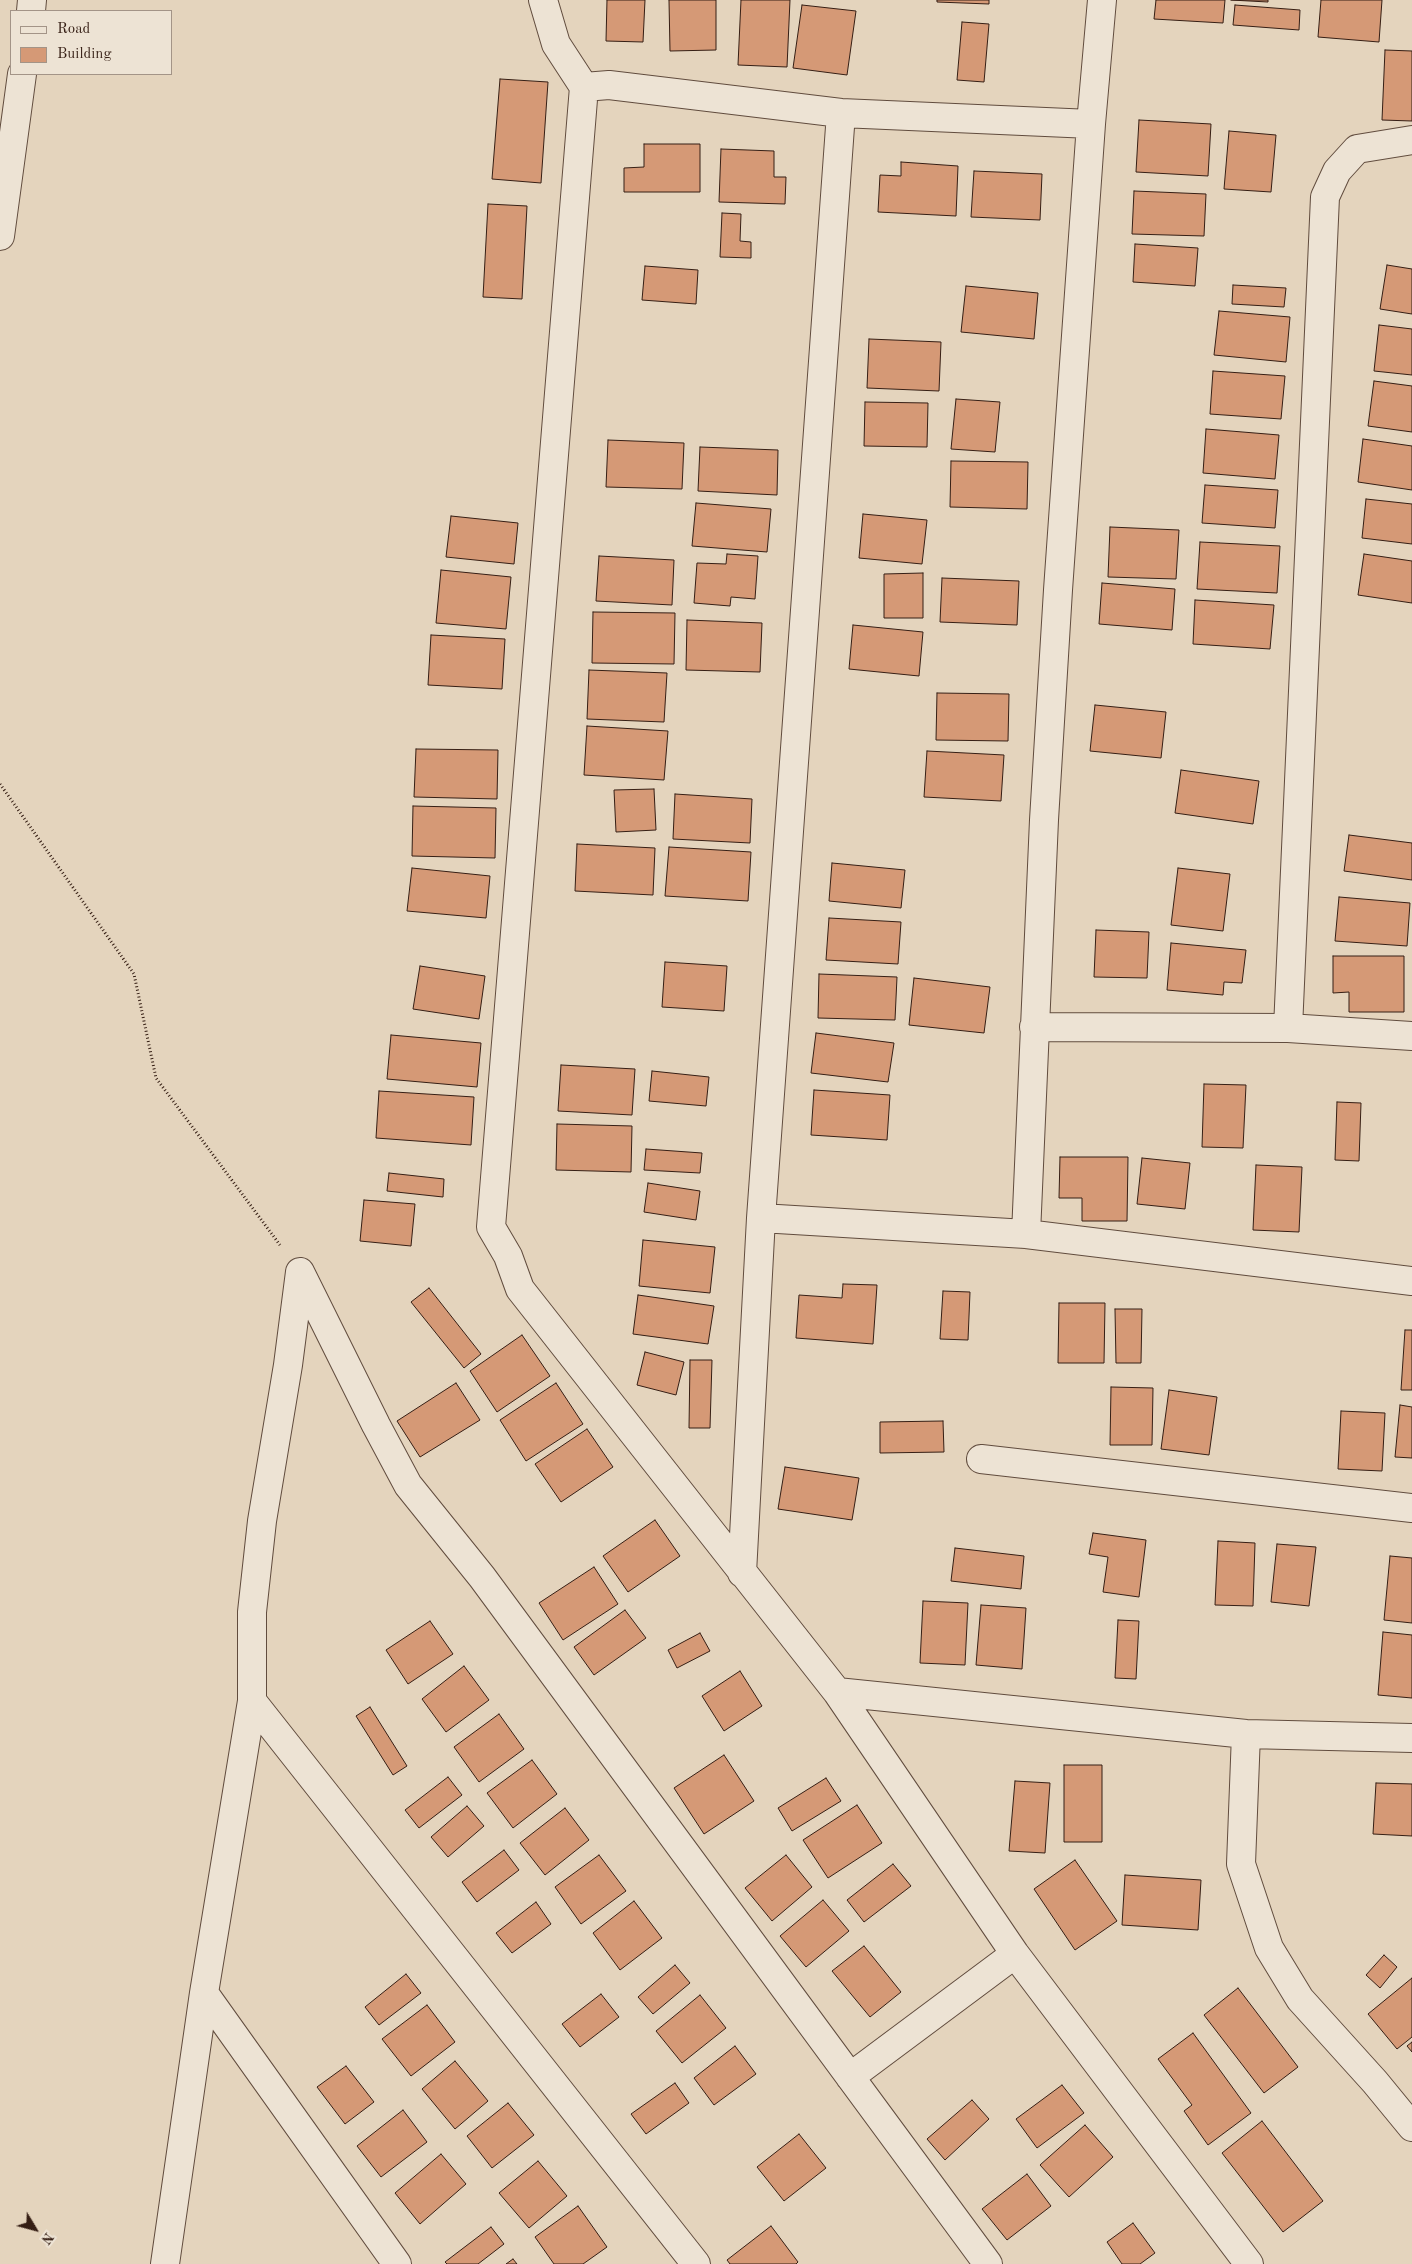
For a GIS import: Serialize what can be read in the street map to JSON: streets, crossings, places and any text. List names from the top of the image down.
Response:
{
  "legend": ["Road", "Building"],
  "north": "bottom right"
}
